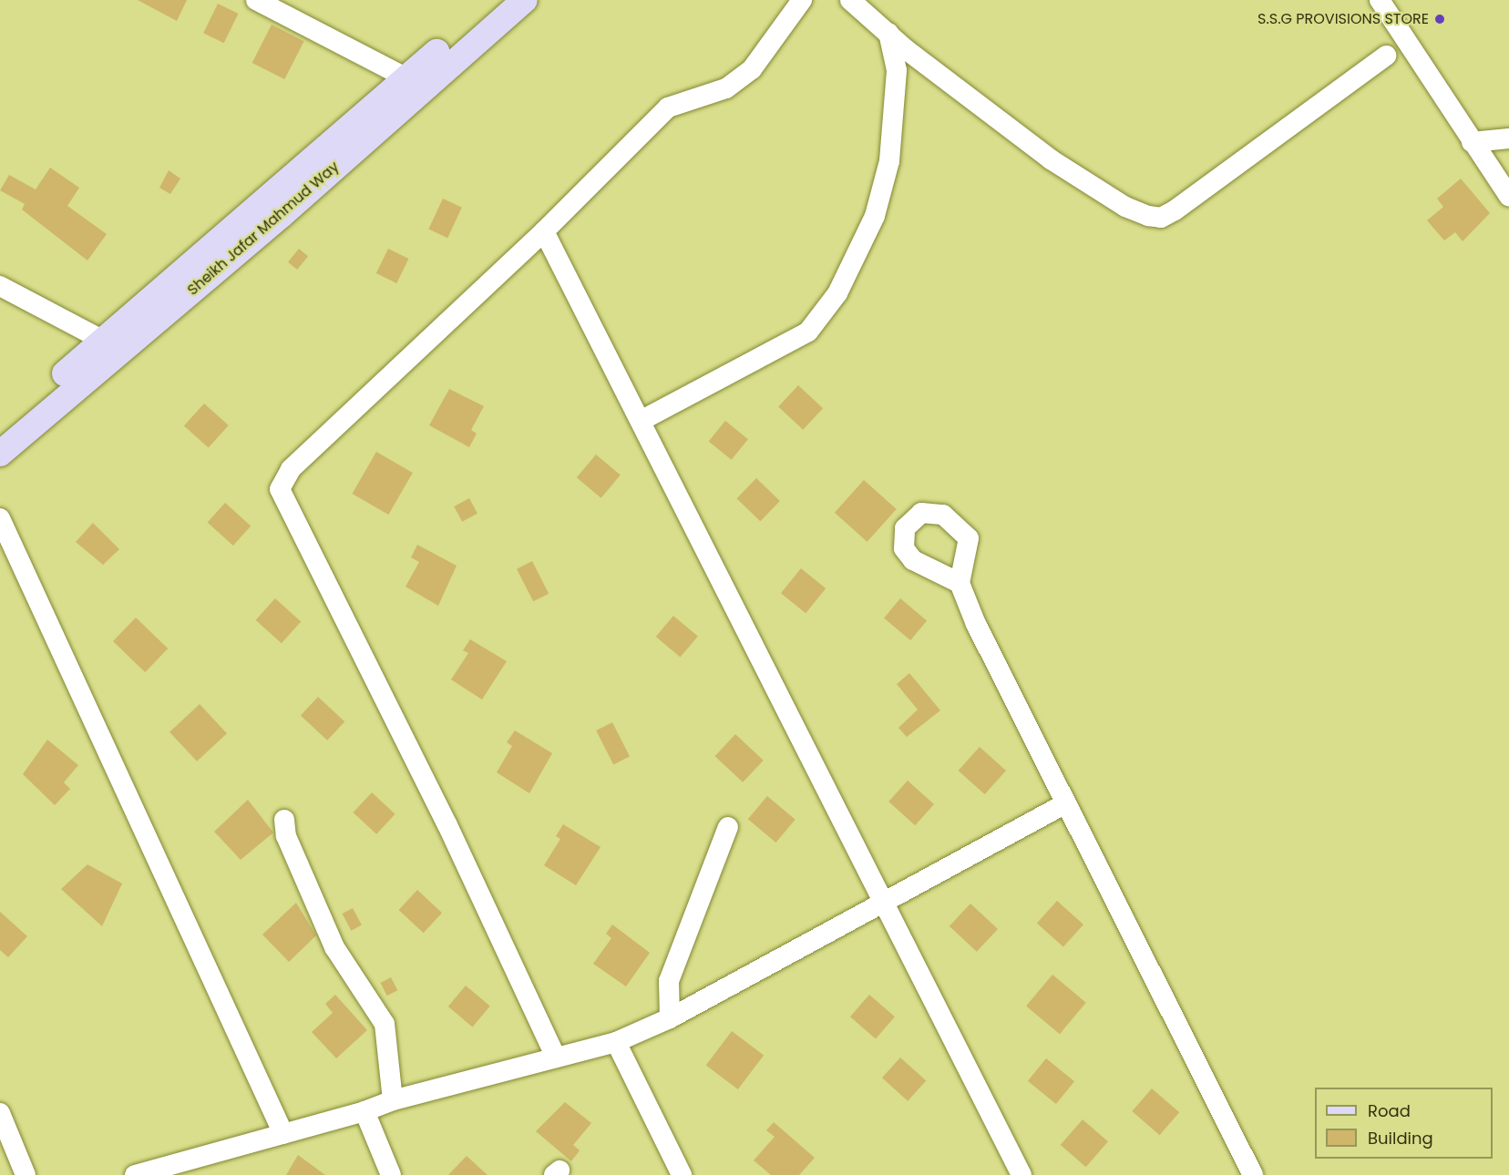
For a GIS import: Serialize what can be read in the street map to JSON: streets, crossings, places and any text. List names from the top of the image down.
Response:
{
  "streets": {
    "main road": ["Sheikh Jafar Mahmud Way"]
  },
  "places": ["S.S.G PROVISIONS STORE"],
  "legend": ["Road", "Building"]
}
